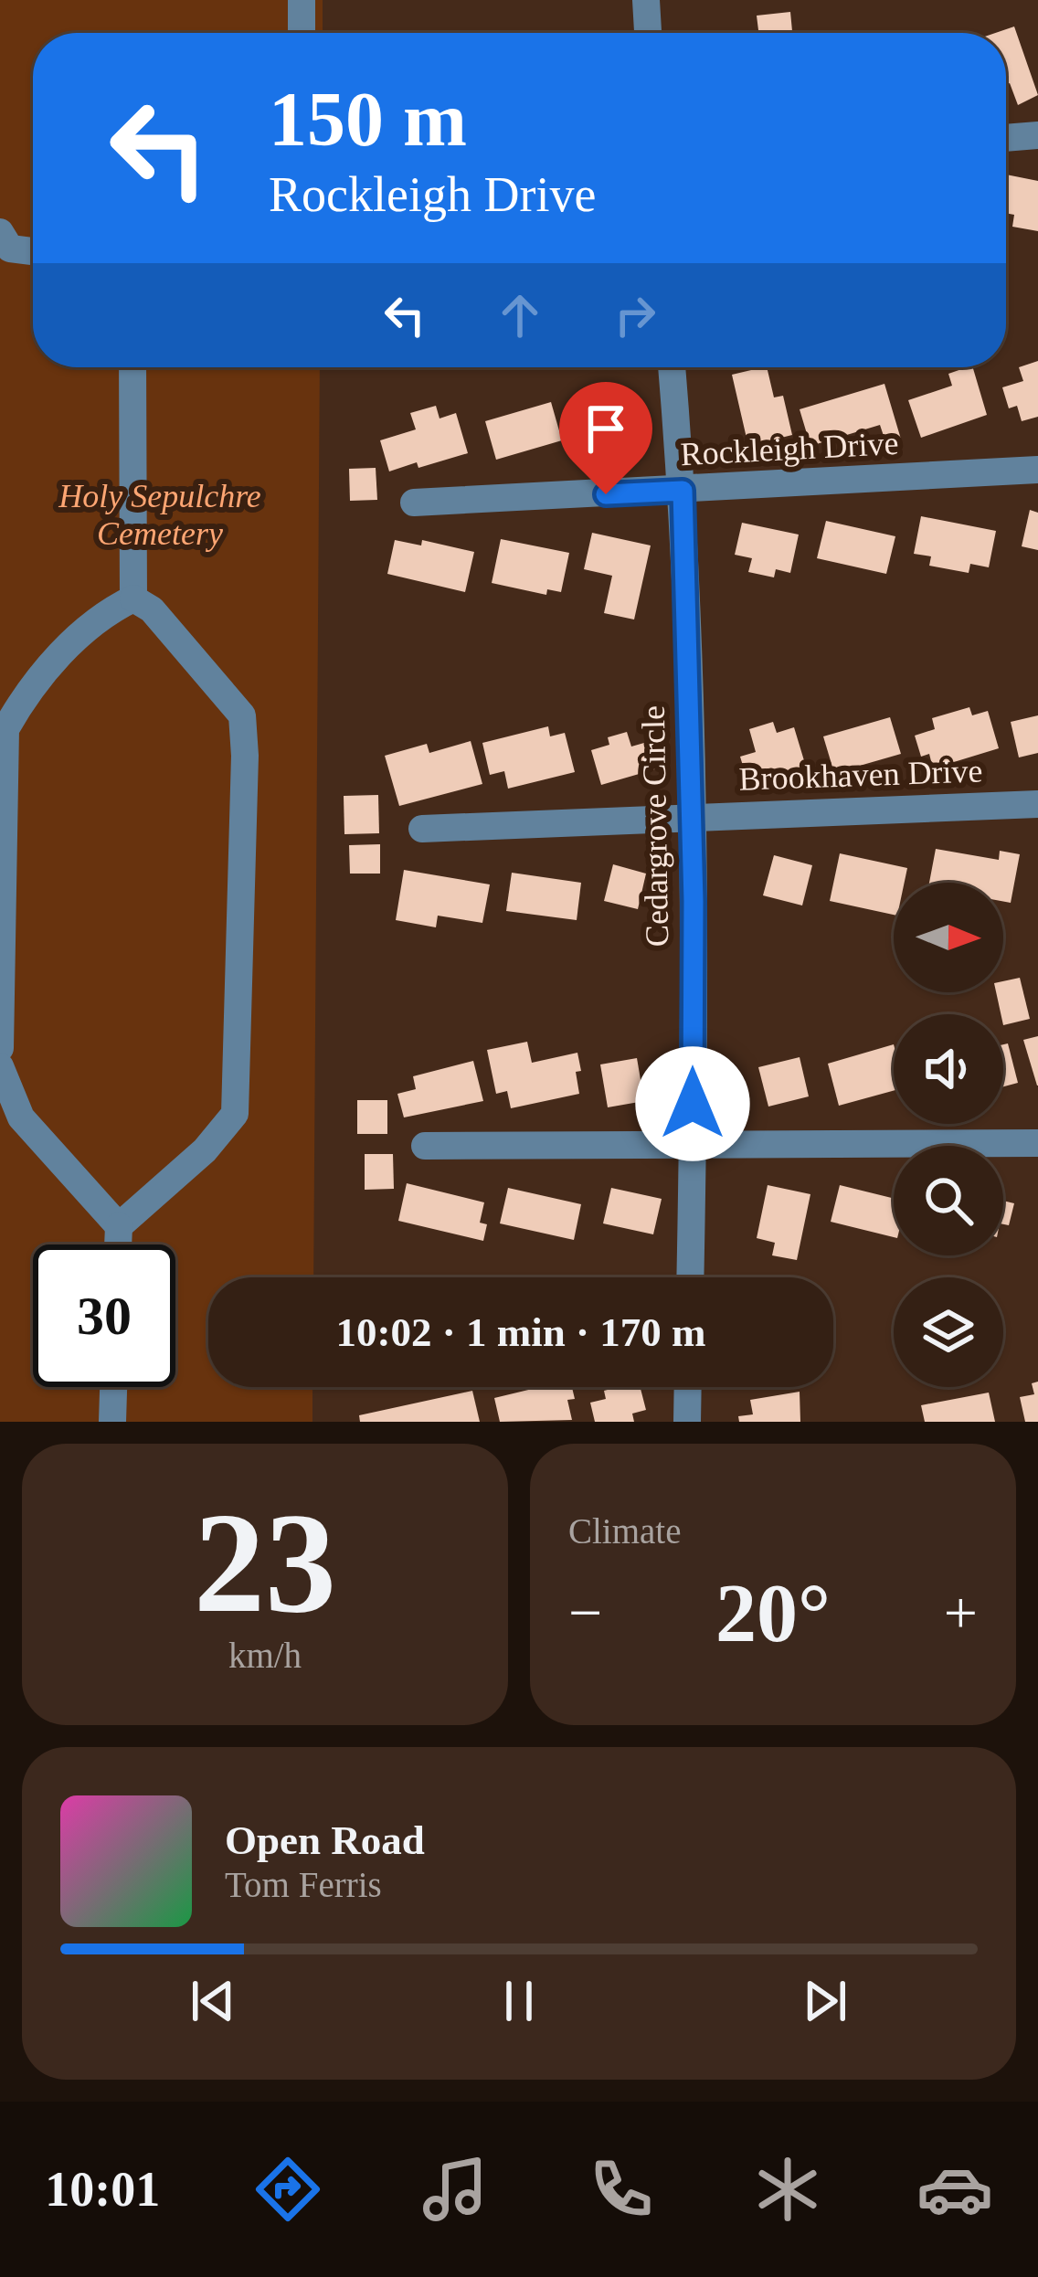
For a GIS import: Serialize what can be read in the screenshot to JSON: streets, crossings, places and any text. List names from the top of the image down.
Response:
{
  "streets": {
    "street": ["Rockleigh Drive", "Brookhaven Drive", "Cedargrove Circle"]
  },
  "crossings": [
    ["Rockleigh Drive", "Cedargrove Circle"],
    ["Brookhaven Drive", "Cedargrove Circle"]
  ],
  "parks": ["Holy Sepulchre Cemetery"],
  "north": "right",
  "page": {
    "turn": ["150 m", "Rockleigh Drive"],
    "limit": "30",
    "trip": "10:02 · 1 min · 170 m",
    "tile": [
      ["23", "km/h"],
      "Climate"
    ],
    "heat": ["−", "20°", "+"],
    "song": ["Open Road", "Tom Ferris"],
    "tabs": "10:01"
  }
}
